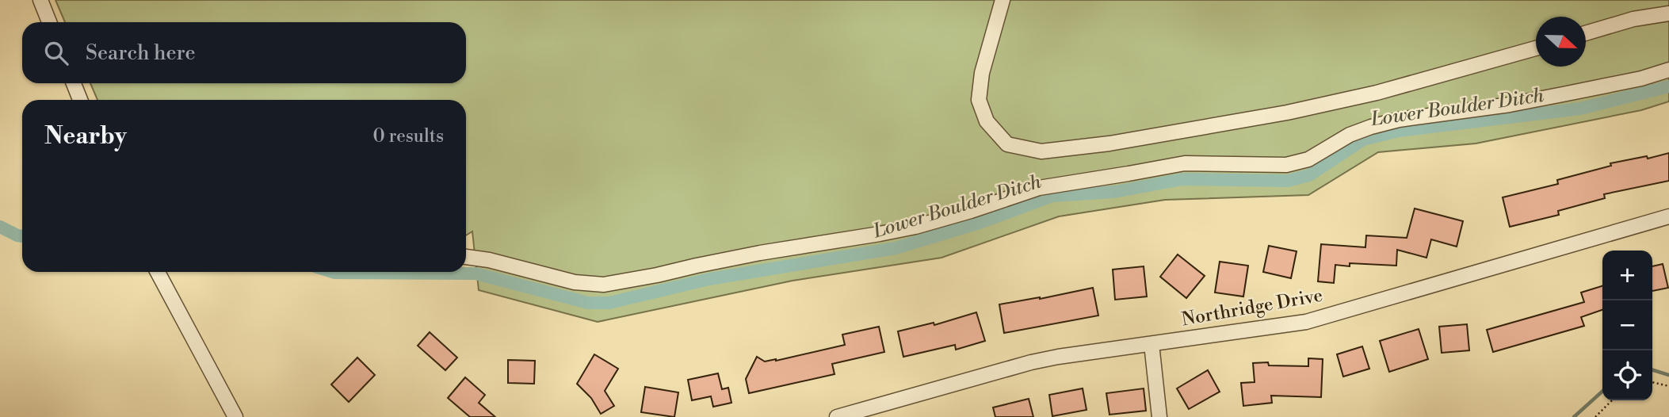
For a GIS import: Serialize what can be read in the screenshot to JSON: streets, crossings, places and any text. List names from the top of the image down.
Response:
{
  "streets": {
    "street": ["Northridge Drive"]
  },
  "water": ["Lower Boulder Ditch"],
  "north": "right",
  "page": {
    "search": "Search here",
    "heading": ["Nearby", "0 results"],
    "map_buttons": ["+", "−"]
  }
}
